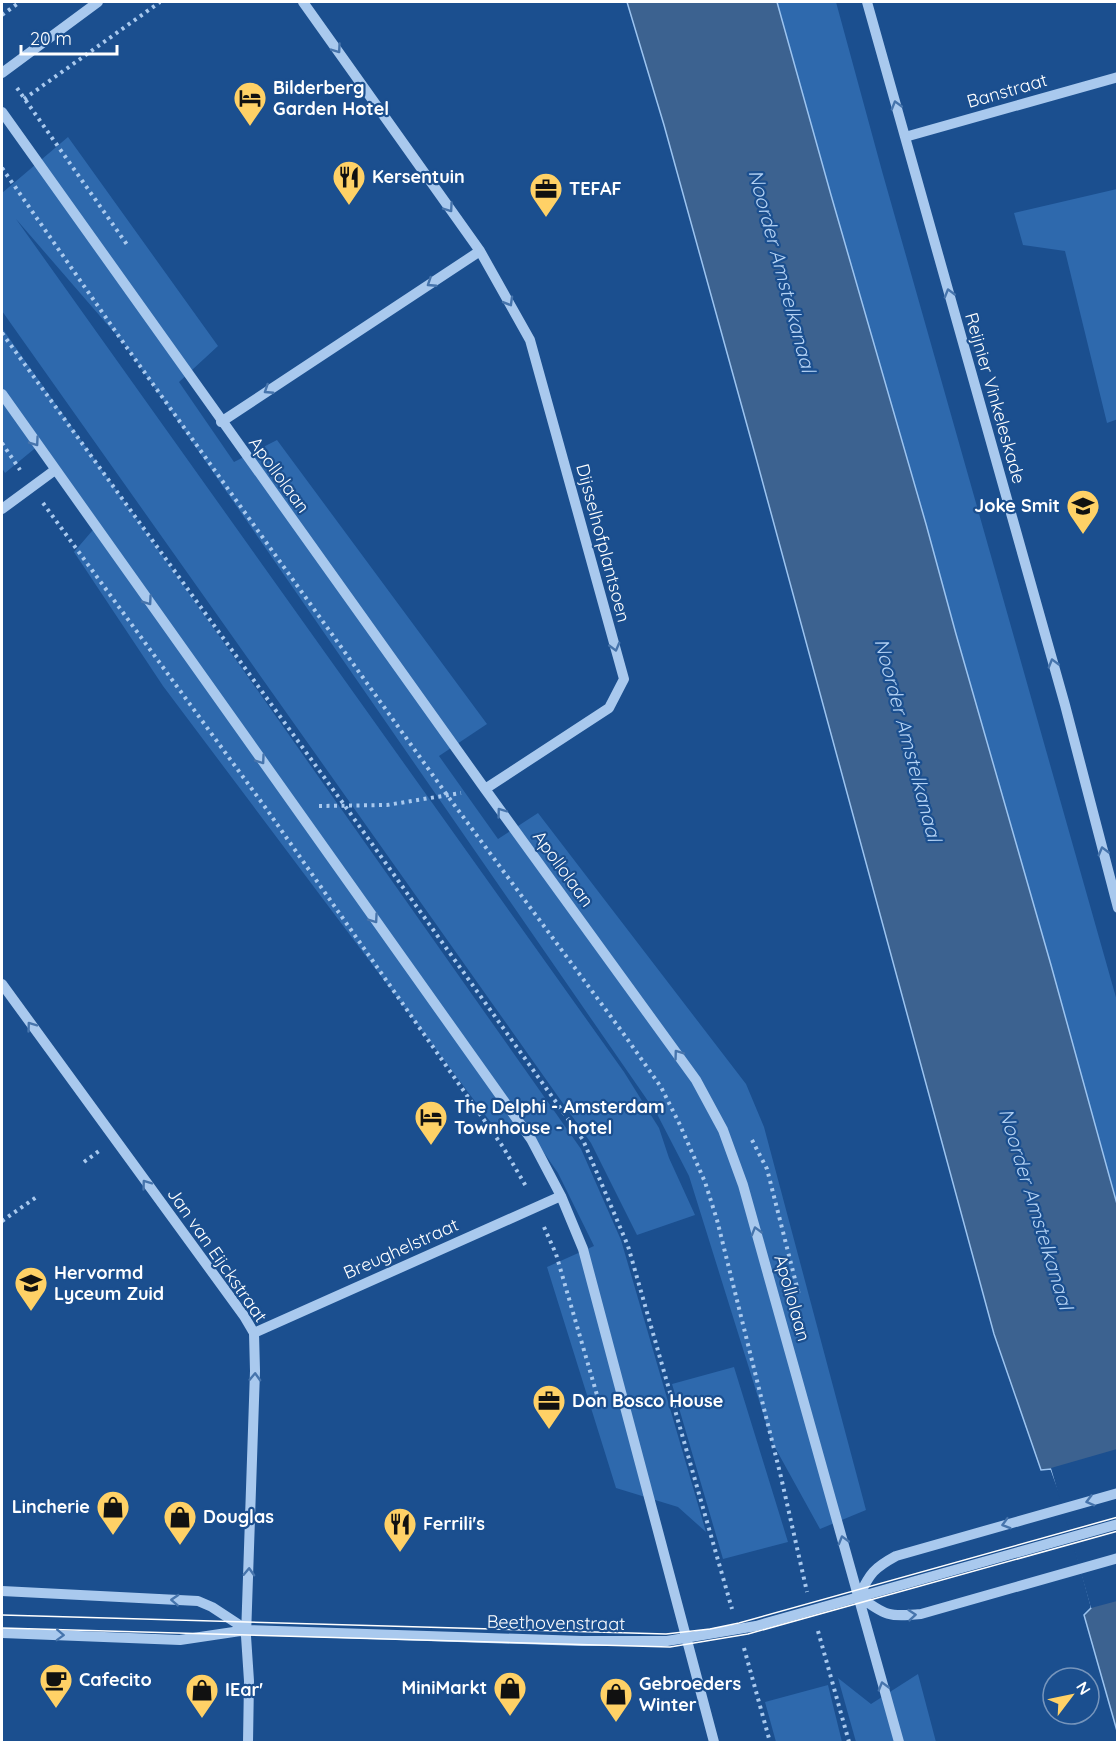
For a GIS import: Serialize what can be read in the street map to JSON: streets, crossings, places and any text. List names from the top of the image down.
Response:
{
  "streets": {
    "street": [
      "Banstraat",
      "Reijnier Vinkeleskade",
      "Apollolaan",
      "Dijsselhofplantsoen",
      "Breughelstraat",
      "Jan van Eijckstraat",
      "Beethovenstraat"
    ]
  },
  "crossings": [
    ["Banstraat", "Reijnier Vinkeleskade"],
    ["Apollolaan", "Dijsselhofplantsoen"],
    ["Apollolaan", "Beethovenstraat"],
    ["Breughelstraat", "Jan van Eijckstraat"],
    ["Jan van Eijckstraat", "Beethovenstraat"]
  ],
  "one_way": [
    "Reijnier Vinkeleskade",
    "Apollolaan",
    "Dijsselhofplantsoen",
    "Jan van Eijckstraat"
  ],
  "water": ["Noorder Amstelkanaal"],
  "places": {
    "hotel": ["Bilderberg Garden Hotel", "The Delphi - Amsterdam Townhouse - hotel"],
    "restaurant": ["Kersentuin", "Ferrili's"],
    "office": ["TEFAF", "Don Bosco House"],
    "school or university": ["Joke Smit", "Hervormd Lyceum Zuid"],
    "shop": [
      "Lincherie",
      "Douglas",
      "MiniMarkt",
      "IEar'",
      "Gebroeders Winter"
    ],
    "cafe": ["Cafecito"]
  },
  "scale_bar": "20 m",
  "north": "top right"
}
